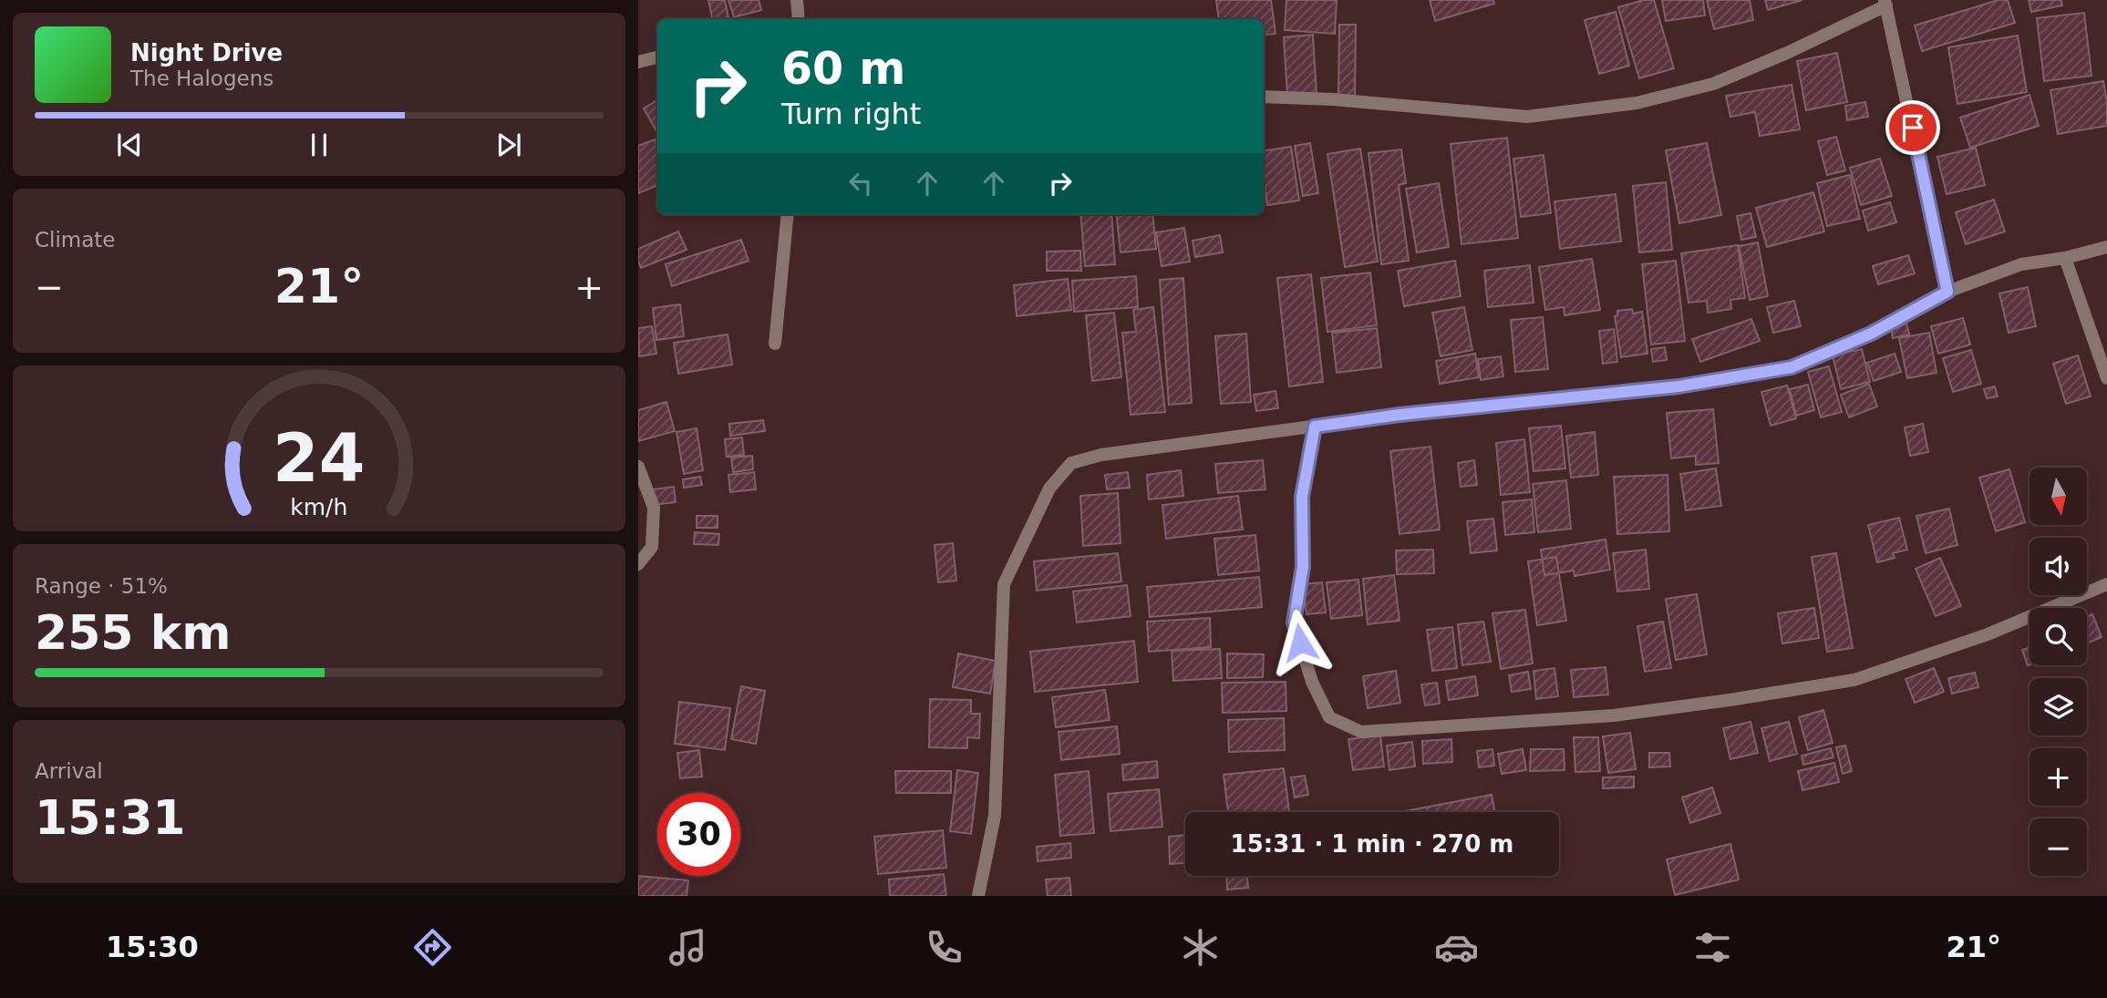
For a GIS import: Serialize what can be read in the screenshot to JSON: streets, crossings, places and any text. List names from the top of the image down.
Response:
{
  "north": "bottom",
  "page": {
    "turn": ["60 m", "Turn right"],
    "song": ["Night Drive", "The Halogens"],
    "tile": [
      "Climate",
      ["Range · 51%", "255 km"],
      ["Arrival", "15:31"]
    ],
    "heat": ["−", "21°", "+"],
    "map_buttons": ["+", "−"],
    "limit": "30",
    "trip": "15:31 · 1 min · 270 m",
    "tabs": ["15:30", "21°"],
    "gauge": ["24", "km/h"]
  }
}
